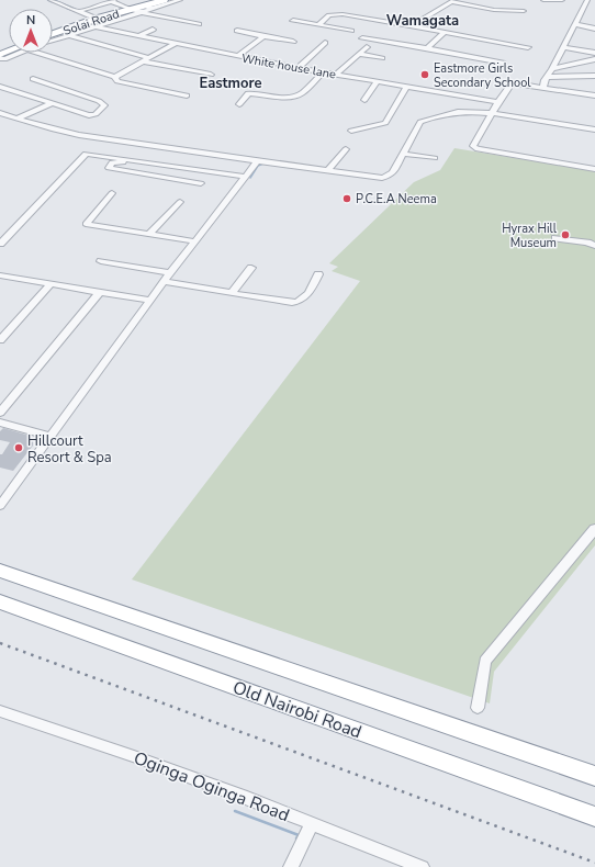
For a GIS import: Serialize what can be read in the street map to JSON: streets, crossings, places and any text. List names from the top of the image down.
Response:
{
  "streets": {
    "highway": ["Solai Road", "Old Nairobi Road"],
    "street": ["White house lane", "Oginga Oginga Road"]
  },
  "crossings": [
    ["Solai Road", "White house lane"]
  ],
  "districts": ["Wamagata", "Eastmore"],
  "places": [
    "Eastmore Girls Secondary School",
    "P.C.E.A Neema",
    "Hyrax Hill Museum",
    "Hillcourt Resort & Spa"
  ],
  "north": "top"
}
